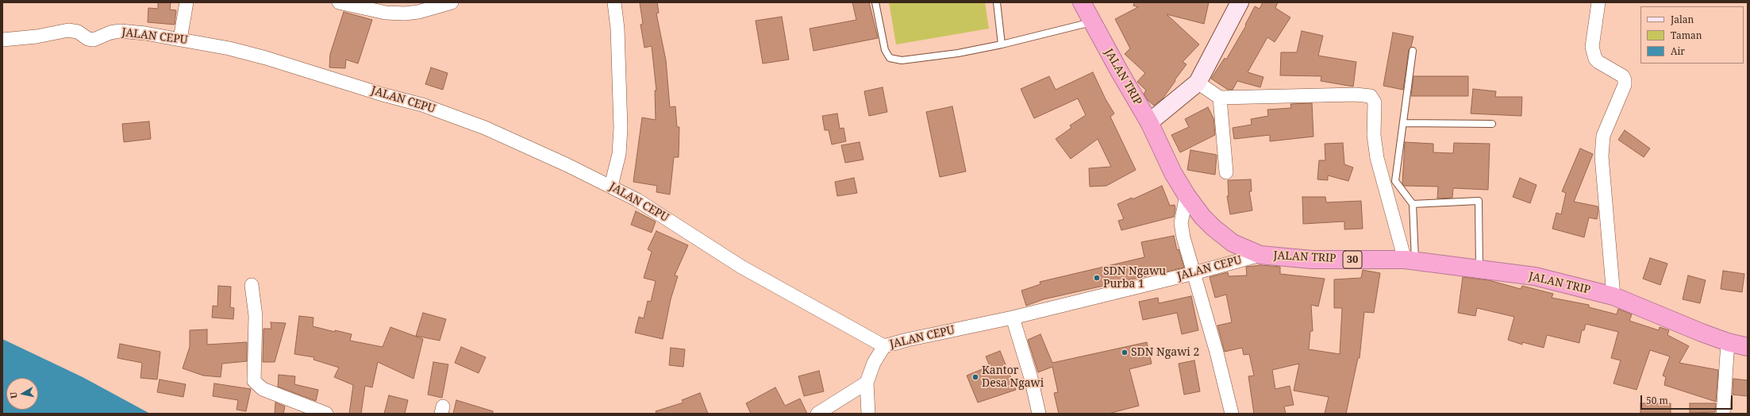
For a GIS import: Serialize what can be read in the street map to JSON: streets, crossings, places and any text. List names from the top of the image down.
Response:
{
  "streets": {
    "highway": ["JALAN TRIP", "30"],
    "street": ["JALAN CEPU"]
  },
  "crossings": [
    ["JALAN CEPU", "JALAN TRIP"]
  ],
  "places": ["SDN Ngawu Purba 1", "SDN Ngawi 2", "Kantor Desa Ngawi"],
  "legend": ["Jalan", "Taman", "Air"],
  "scale_bar": "50 m",
  "north": "left"
}
